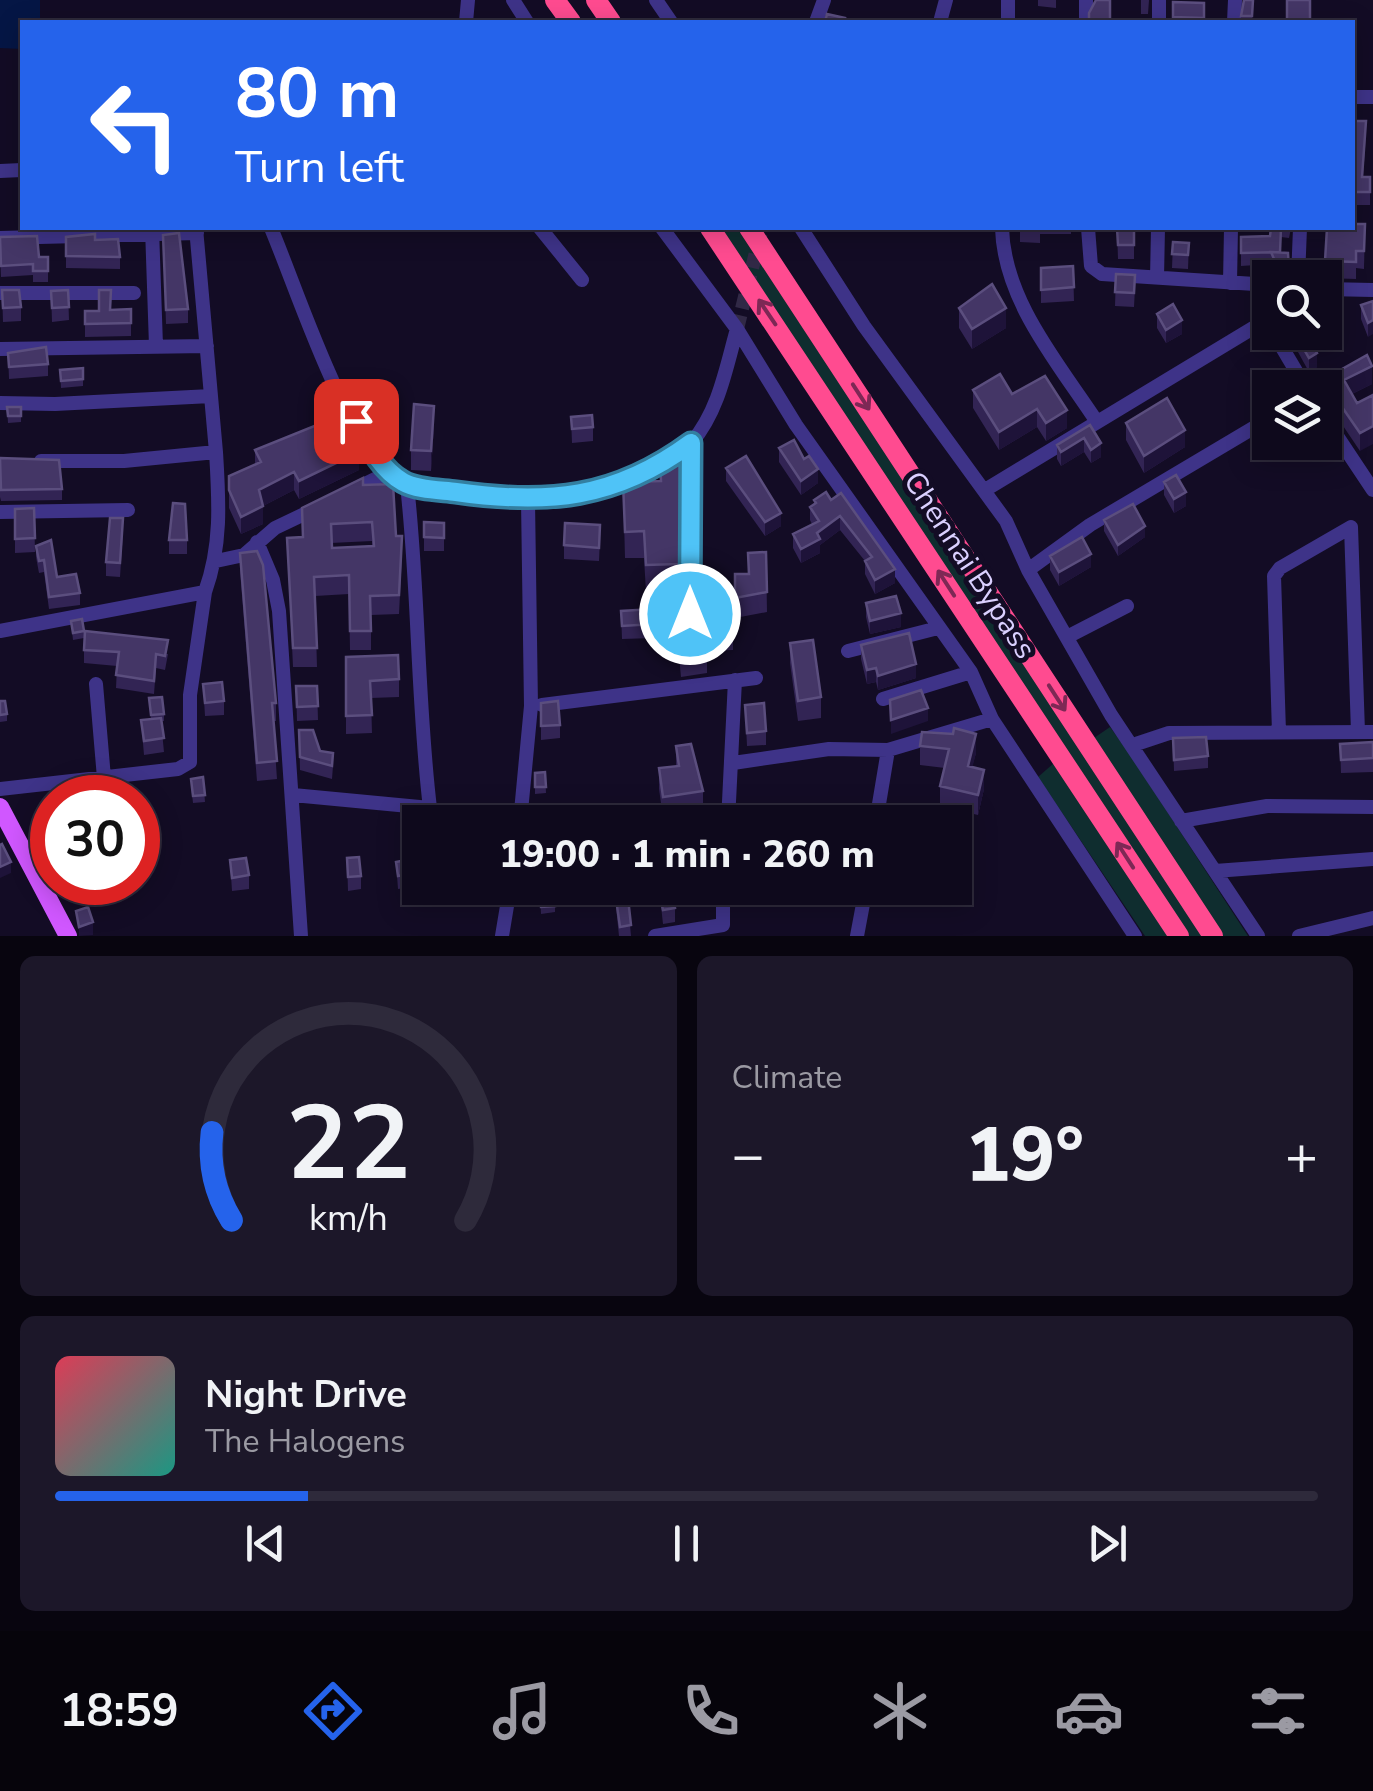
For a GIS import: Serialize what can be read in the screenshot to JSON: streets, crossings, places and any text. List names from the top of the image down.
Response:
{
  "streets": {
    "highway": ["Chennai Bypass"]
  },
  "page": {
    "turn": ["80 m", "Turn left"],
    "limit": "30",
    "trip": "19:00 · 1 min · 260 m",
    "tile": "Climate",
    "heat": ["−", "19°", "+"],
    "song": ["Night Drive", "The Halogens"],
    "tabs": "18:59",
    "gauge": ["22", "km/h"]
  }
}
